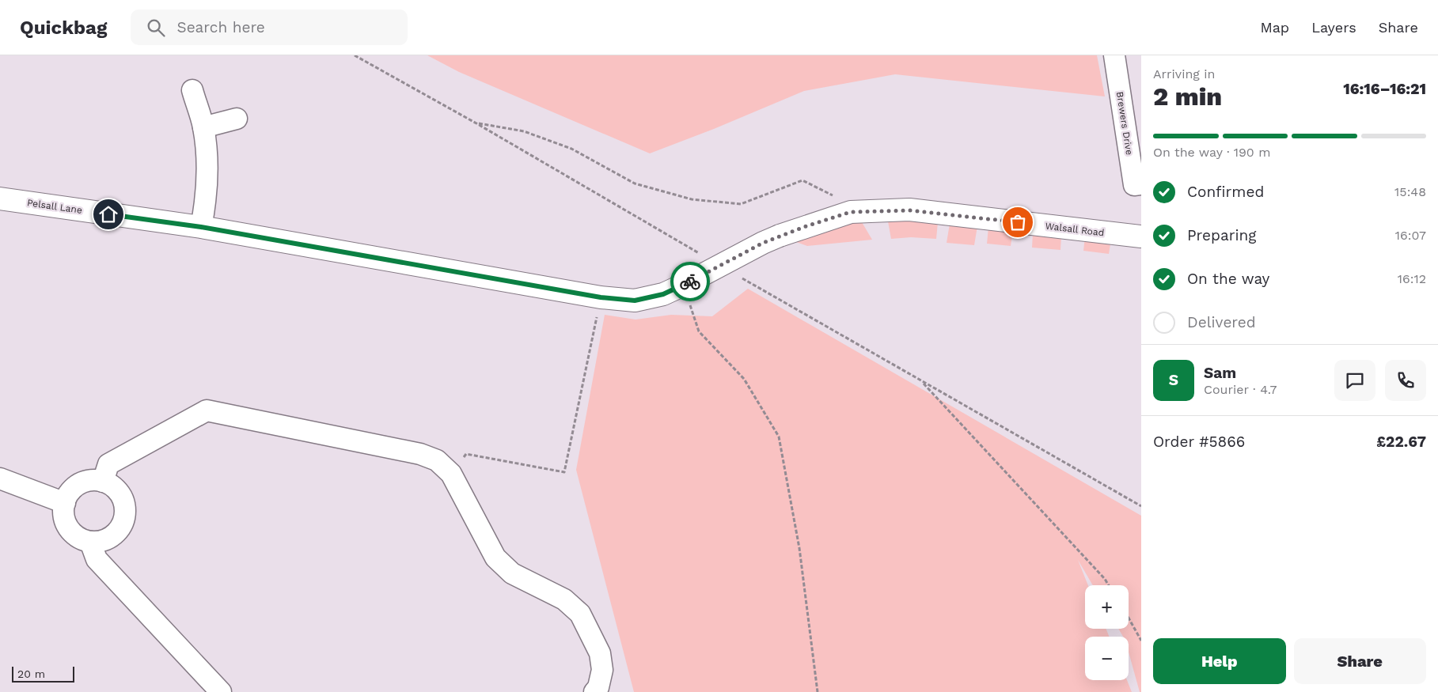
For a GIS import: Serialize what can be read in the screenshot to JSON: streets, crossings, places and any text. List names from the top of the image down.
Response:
{
  "streets": {
    "main road": ["Pelsall Lane", "Walsall Road"],
    "street": ["Brewers Drive"]
  },
  "crossings": [
    ["Pelsall Lane", "Walsall Road"]
  ],
  "scale_bar": "20 m",
  "page": {
    "header": "Quickbag",
    "search": "Search here",
    "nav": ["Map", "Layers", "Share"],
    "heading": ["2 min", "Arriving in", "16:16–16:21"],
    "panel": [
      "Sam",
      "Courier · 4.7",
      "Order #5866",
      "£22.67"
    ],
    "bar": "On the way · 190 m",
    "list": [
      ["Confirmed", "15:48"],
      ["Preparing", "16:07"],
      ["On the way", "16:12"],
      "Delivered"
    ],
    "round": "S",
    "map_buttons": ["+", "−"],
    "buttons": ["Help", "Share"],
    "scale": "20 m"
  }
}
